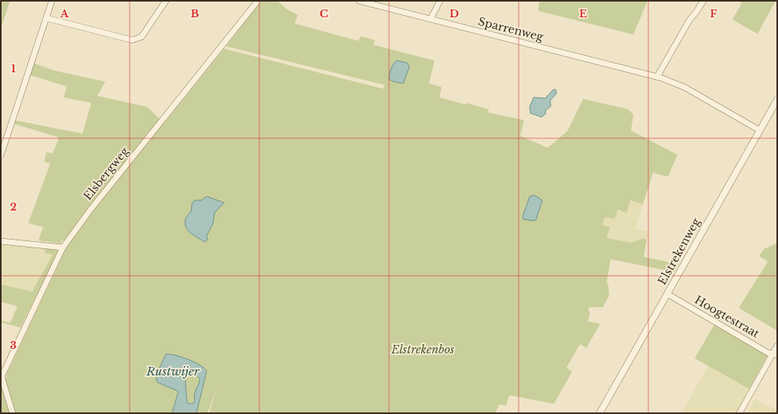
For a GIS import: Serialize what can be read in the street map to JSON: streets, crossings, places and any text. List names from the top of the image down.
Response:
{
  "streets": {
    "street": [
      "Sparrenweg",
      "Elsbergweg",
      "Elstrekenweg",
      "Hoogtestraat"
    ]
  },
  "crossings": [
    ["Sparrenweg", "Elstrekenweg"],
    ["Elstrekenweg", "Hoogtestraat"]
  ],
  "water": ["Rustwijer"],
  "parks": ["Elstrekenbos"],
  "grid": {
    "columns": [
      "A",
      "B",
      "C",
      "D",
      "E",
      "F"
    ],
    "rows": ["1", "2", "3"]
  }
}
